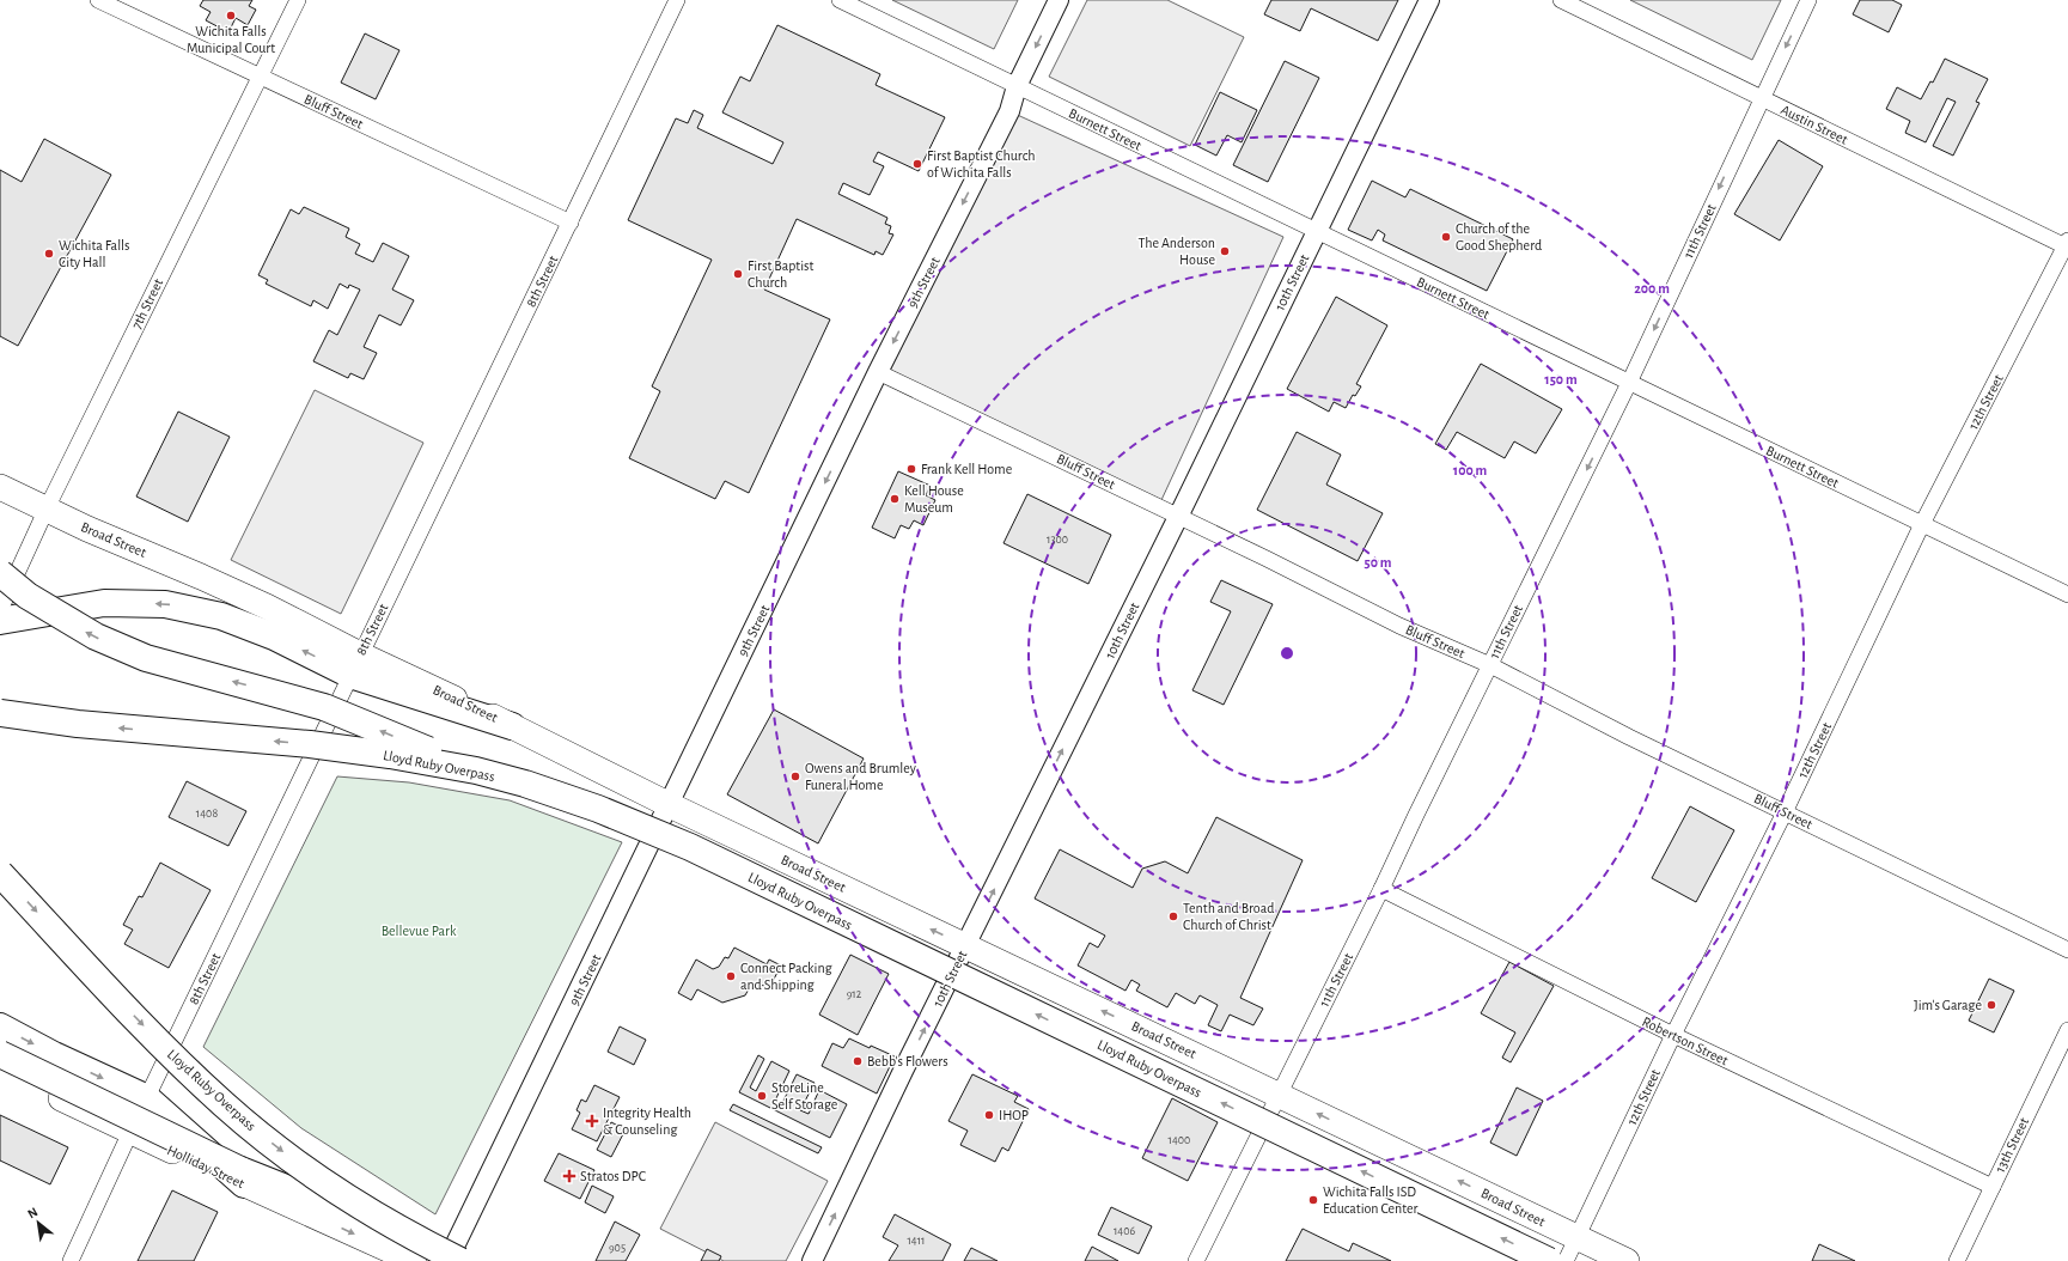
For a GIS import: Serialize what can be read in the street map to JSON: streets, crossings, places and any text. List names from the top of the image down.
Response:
{
  "streets": {
    "highway": ["Lloyd Ruby Overpass"],
    "main road": ["Broad Street", "Holliday Street"],
    "street": [
      "Bluff Street",
      "Austin Street",
      "Burnett Street",
      "11th Street",
      "8th Street",
      "9th Street",
      "10th Street",
      "7th Street",
      "12th Street",
      "Robertson Street",
      "13th Street"
    ]
  },
  "crossings": [
    ["Bluff Street", "11th Street"],
    ["Bluff Street", "8th Street"],
    ["Bluff Street", "9th Street"],
    ["Bluff Street", "10th Street"],
    ["Bluff Street", "7th Street"],
    ["Bluff Street", "12th Street"],
    ["Austin Street", "11th Street"],
    ["Austin Street", "12th Street"],
    ["Burnett Street", "11th Street"],
    ["Burnett Street", "9th Street"],
    ["Burnett Street", "10th Street"],
    ["Burnett Street", "12th Street"],
    ["11th Street", "Broad Street"],
    ["11th Street", "Robertson Street"],
    ["8th Street", "Broad Street"],
    ["8th Street", "Holliday Street"],
    ["9th Street", "Broad Street"],
    ["10th Street", "Broad Street"],
    ["7th Street", "Broad Street"],
    ["12th Street", "Broad Street"],
    ["12th Street", "Robertson Street"],
    ["Lloyd Ruby Overpass", "Holliday Street"],
    ["Robertson Street", "13th Street"]
  ],
  "one_way": [
    "11th Street",
    "9th Street",
    "10th Street",
    "Broad Street",
    "Holliday Street"
  ],
  "parks": ["Bellevue Park"],
  "places": {
    "other": [
      "Wichita Falls Municipal Court",
      "First Baptist Church of Wichita Falls",
      "Church of the Good Shepherd",
      "The Anderson House",
      "Wichita Falls City Hall",
      "First Baptist Church",
      "Frank Kell Home",
      "Kell House Museum",
      "Owens and Brumley Funeral Home",
      "Tenth and Broad Church of Christ",
      "Connect Packing and Shipping",
      "Jim's Garage",
      "Bebb's Flowers",
      "StoreLine Self Storage",
      "IHOP",
      "Wichita Falls ISD Education Center"
    ],
    "health": ["Integrity Health & Counseling", "Stratos DPC"]
  },
  "house_numbers": [
    "1300",
    "1408",
    "912",
    "1400",
    "1406",
    "1411",
    "905"
  ],
  "north": "top left",
  "rings": [
    "200 m",
    "150 m",
    "100 m",
    "50 m"
  ]
}
